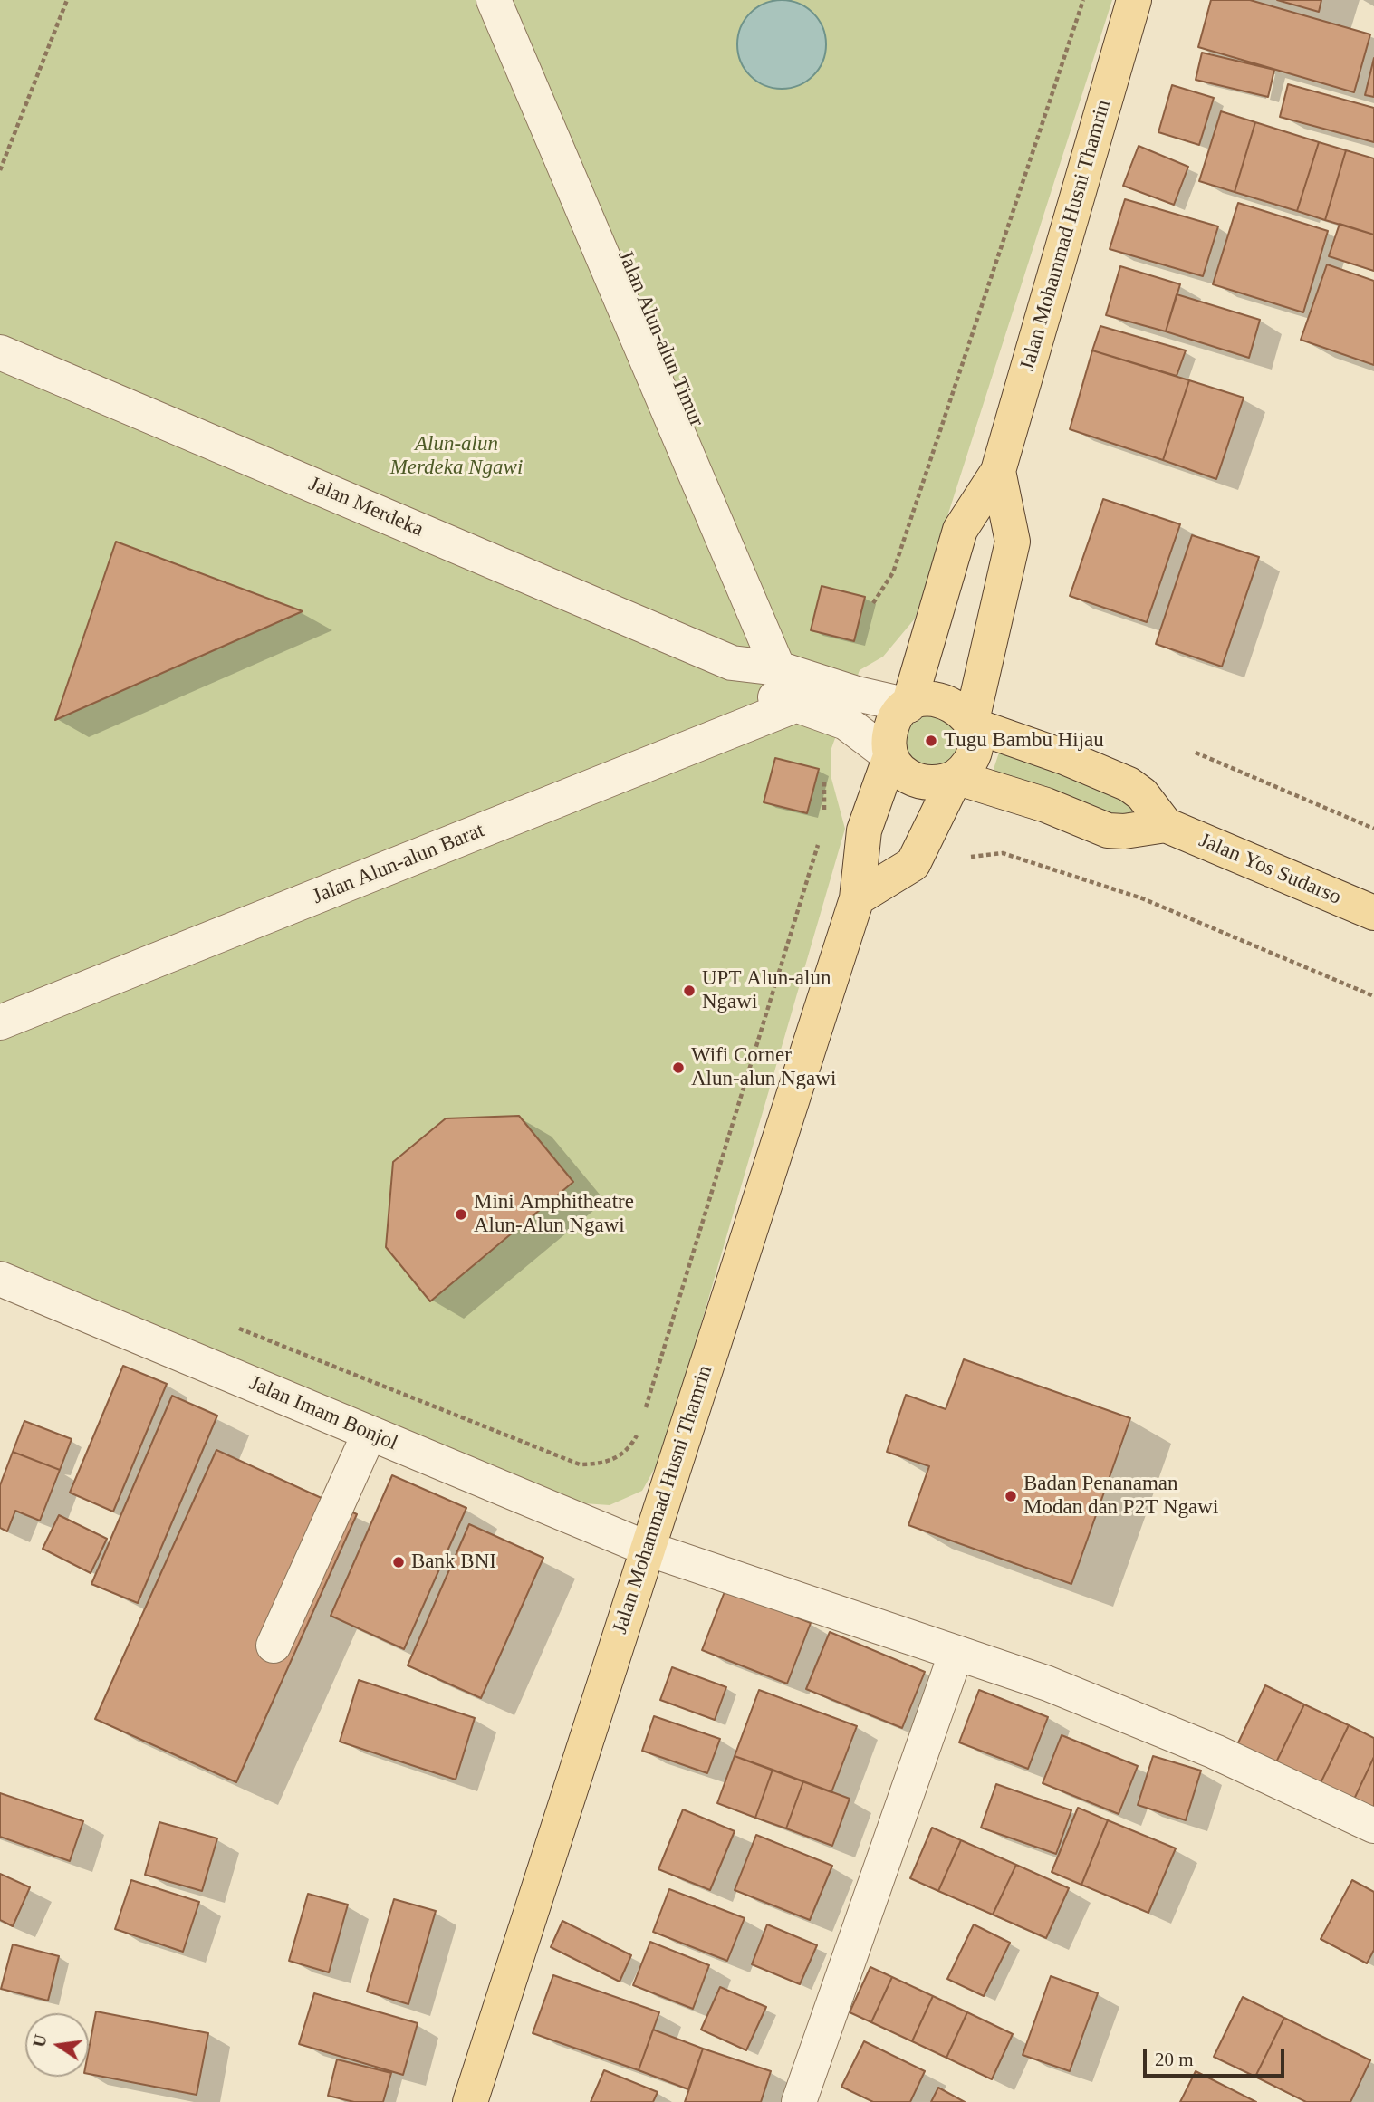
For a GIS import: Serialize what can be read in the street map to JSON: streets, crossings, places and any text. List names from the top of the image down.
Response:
{
  "streets": {
    "main road": ["Jalan Mohammad Husni Thamrin", "Jalan Yos Sudarso"],
    "street": [
      "Jalan Alun-alun Timur",
      "Jalan Merdeka",
      "Jalan Alun-alun Barat",
      "Jalan Imam Bonjol"
    ]
  },
  "crossings": [
    ["Jalan Mohammad Husni Thamrin", "Jalan Yos Sudarso"],
    ["Jalan Mohammad Husni Thamrin", "Jalan Imam Bonjol"],
    ["Jalan Alun-alun Timur", "Jalan Merdeka"],
    ["Jalan Alun-alun Timur", "Jalan Alun-alun Barat"],
    ["Jalan Merdeka", "Jalan Alun-alun Barat"]
  ],
  "parks": ["Alun-alun Merdeka Ngawi"],
  "places": [
    "Tugu Bambu Hijau",
    "UPT Alun-alun Ngawi",
    "Wifi Corner Alun-alun Ngawi",
    "Mini Amphitheatre Alun-Alun Ngawi",
    "Badan Penanaman Modan dan P2T Ngawi",
    "Bank BNI"
  ],
  "scale_bar": "20 m",
  "north": "left"
}
